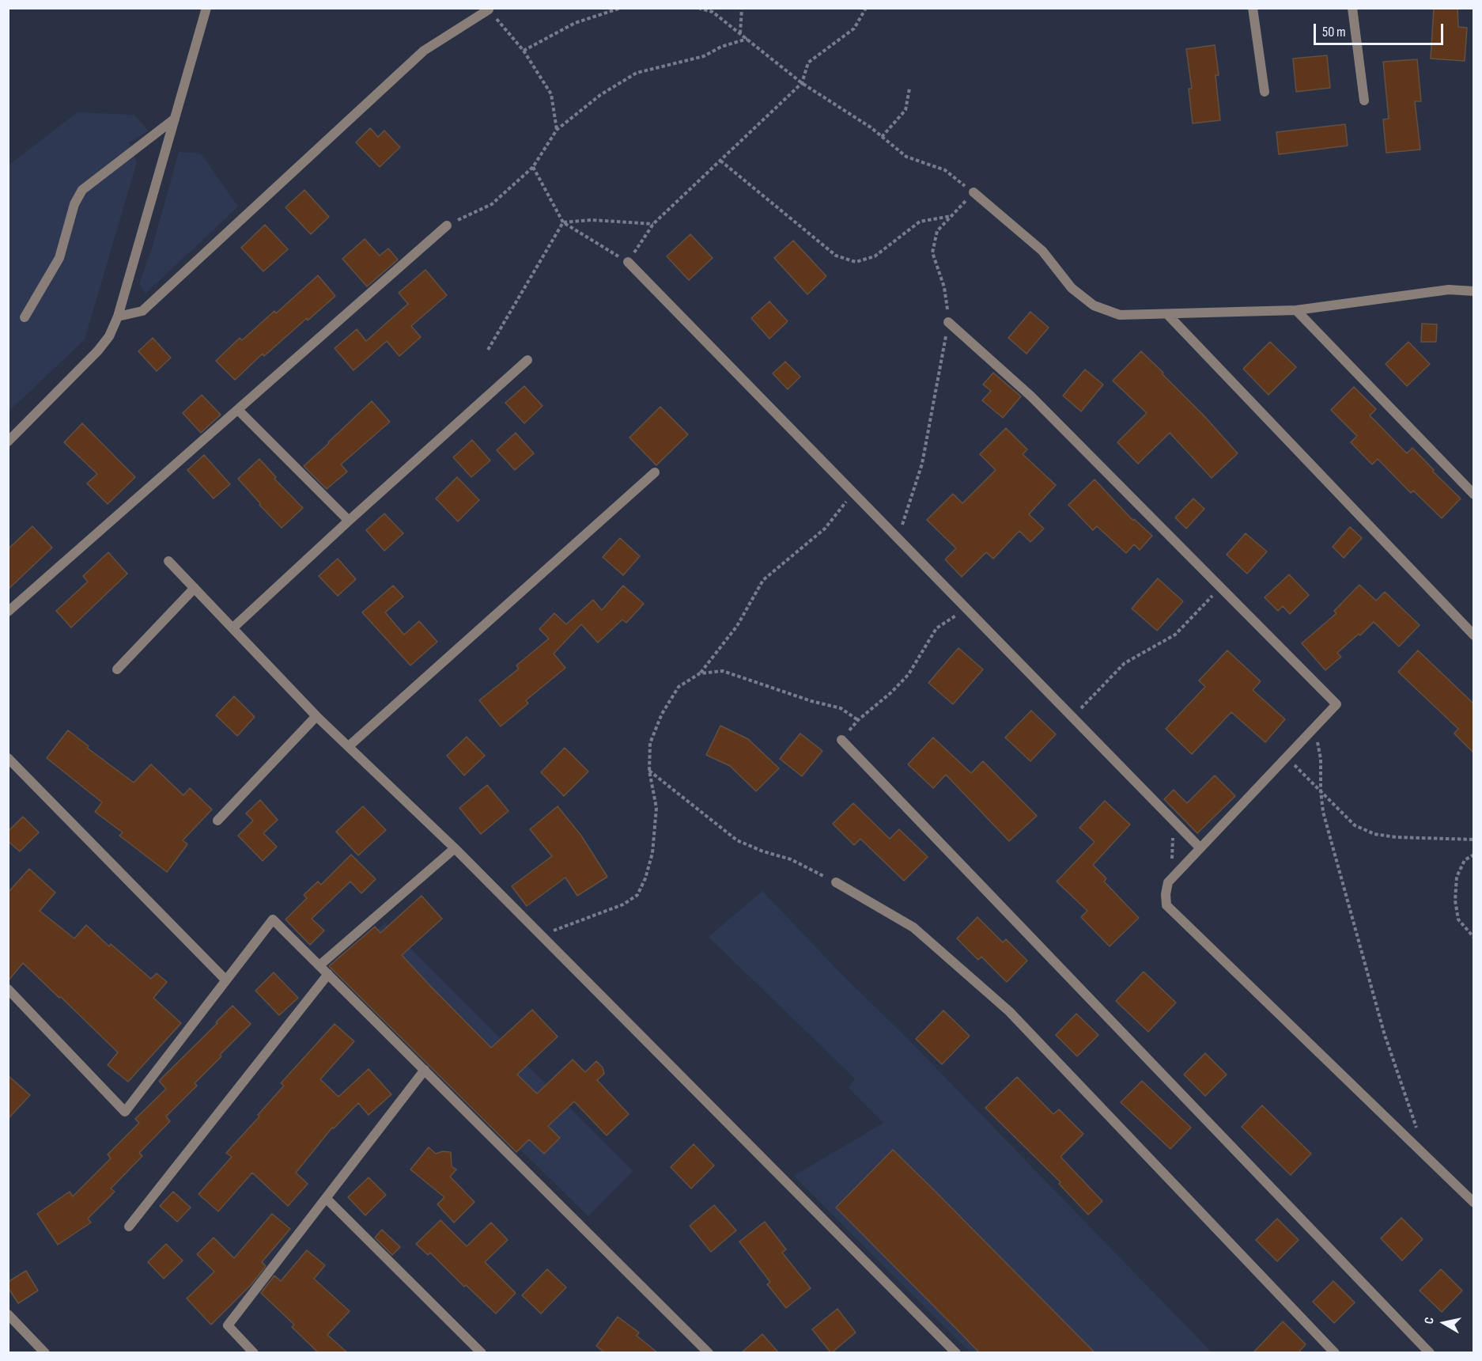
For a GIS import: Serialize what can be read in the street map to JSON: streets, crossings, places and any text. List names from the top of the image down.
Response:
{
  "scale_bar": "50 m",
  "north": "left"
}
